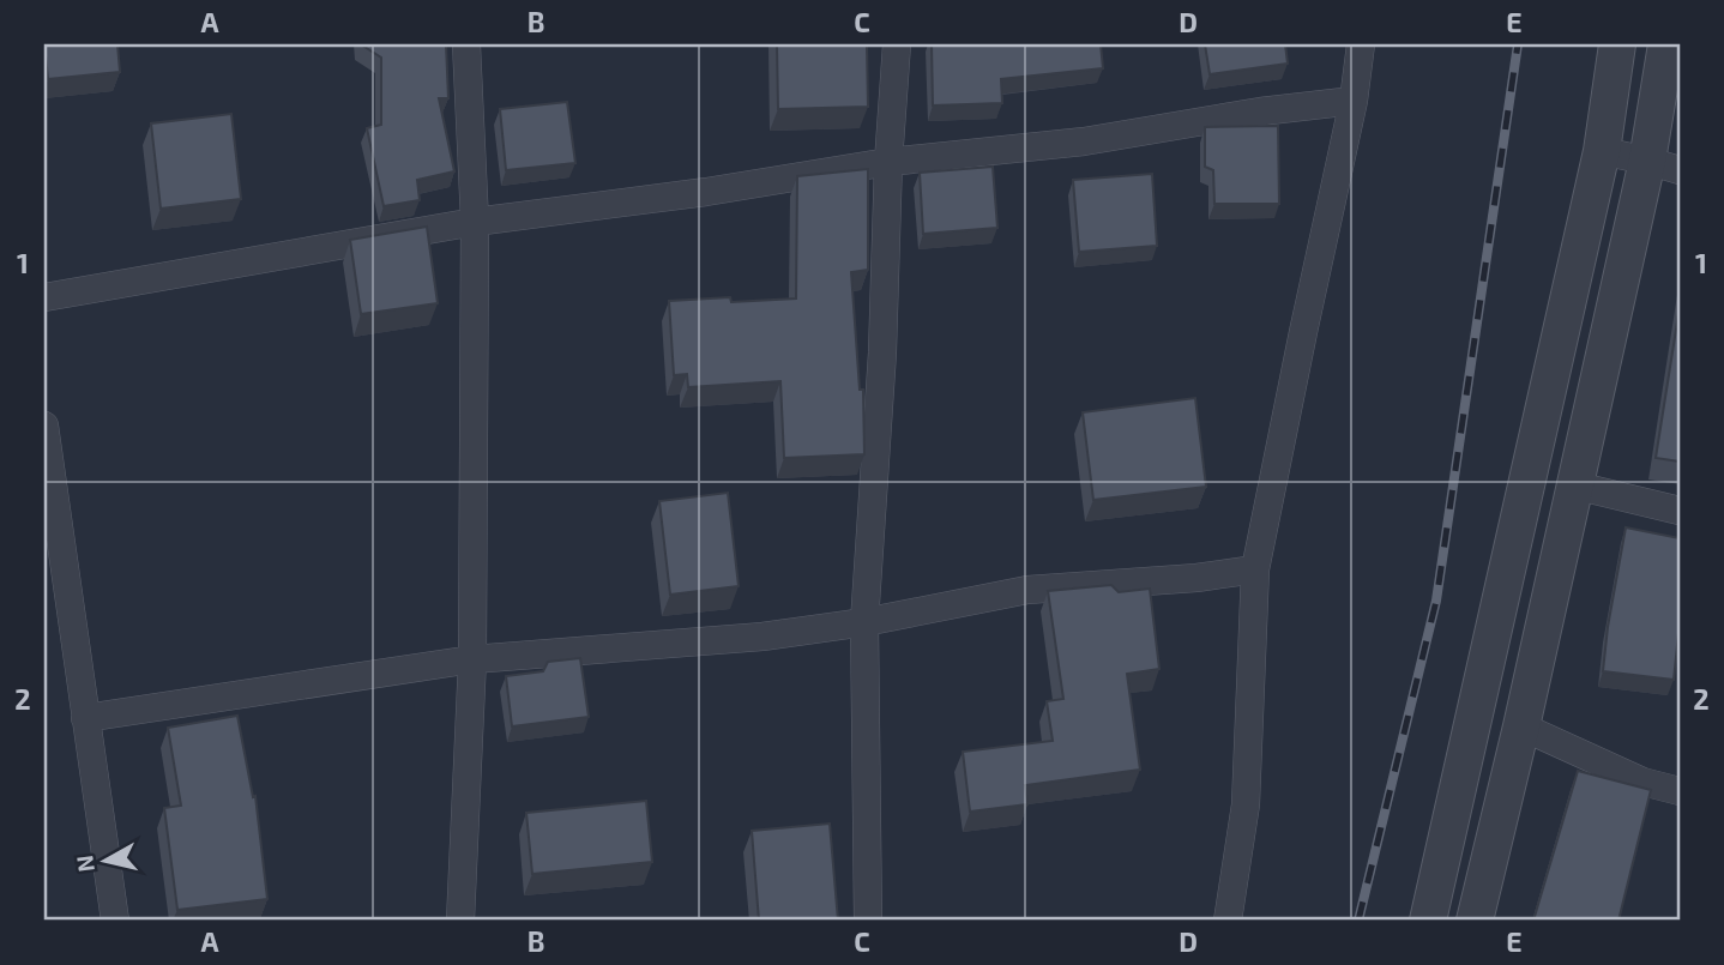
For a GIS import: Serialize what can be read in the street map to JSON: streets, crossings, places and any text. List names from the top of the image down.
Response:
{
  "north": "left",
  "grid": {
    "columns": [
      "A",
      "B",
      "C",
      "D",
      "E"
    ],
    "rows": ["1", "2"]
  }
}
